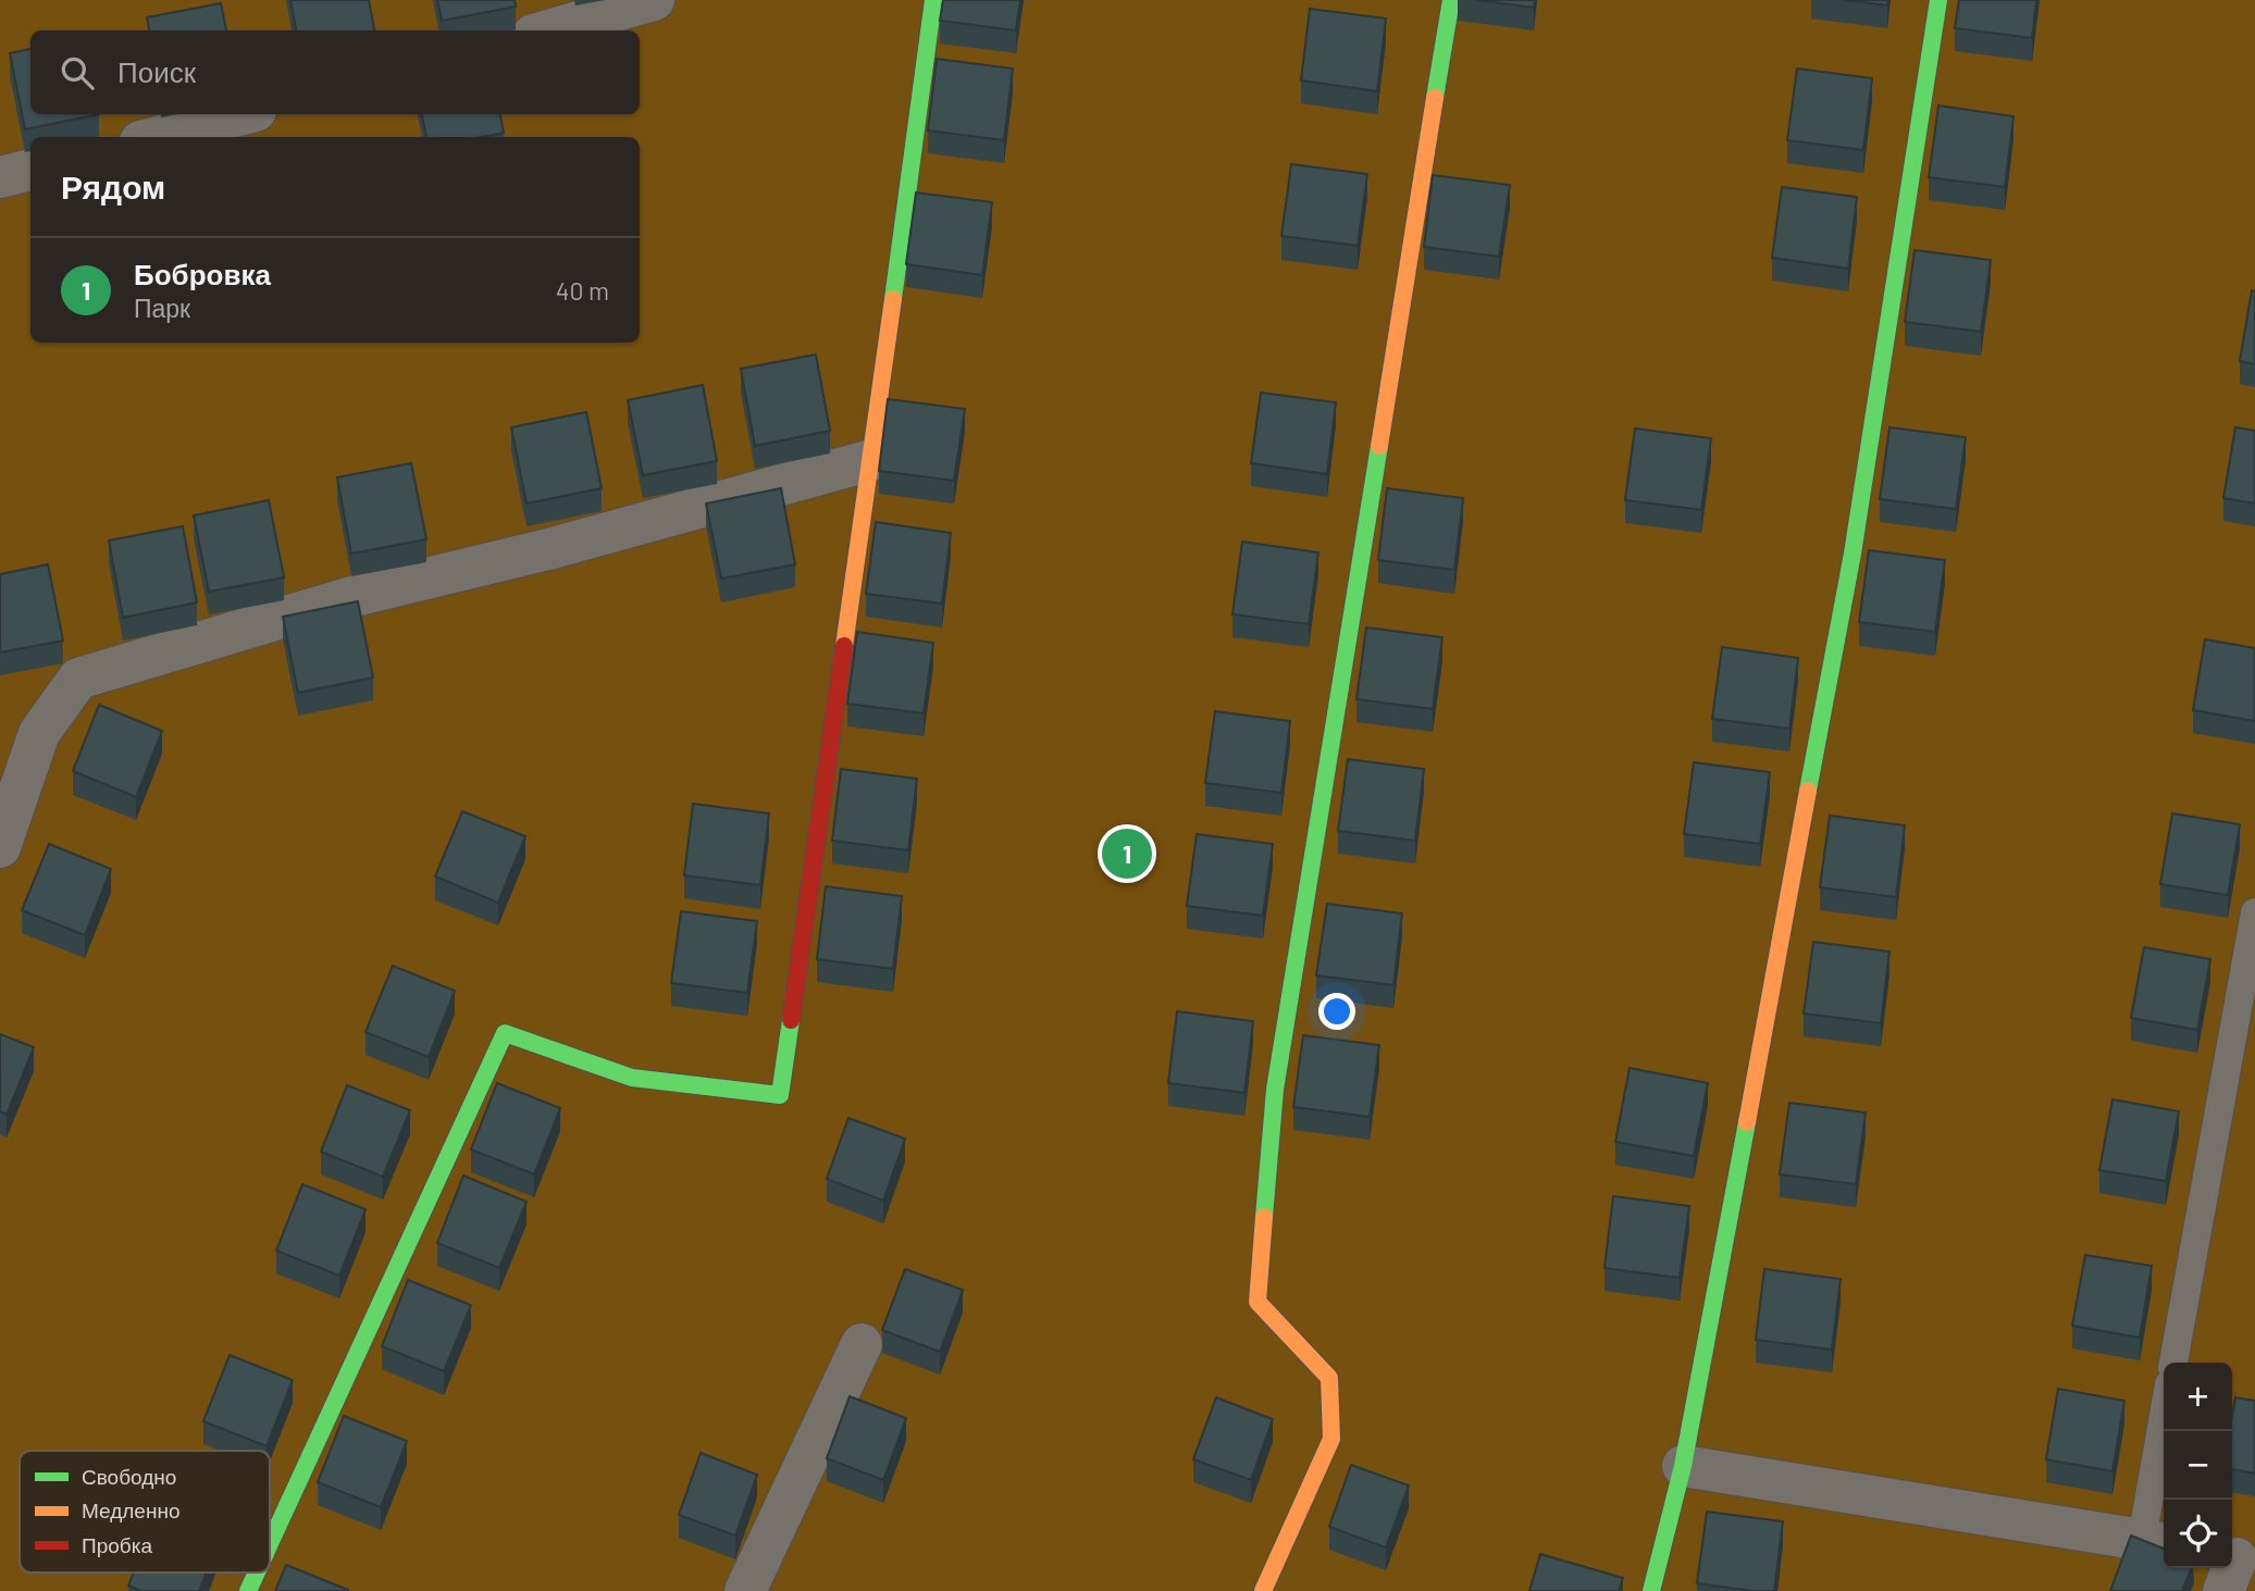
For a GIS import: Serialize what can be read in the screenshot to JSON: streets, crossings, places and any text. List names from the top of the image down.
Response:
{
  "legend": ["Свободно", "Медленно", "Пробка"],
  "page": {
    "search": "Поиск",
    "heading": "Рядом",
    "list": [
      {
        "mark": "1",
        "name": "Бобровка",
        "note": "Парк",
        "value": "40 m"
      }
    ],
    "pins": "1",
    "map_buttons": ["+", "−"]
  }
}
